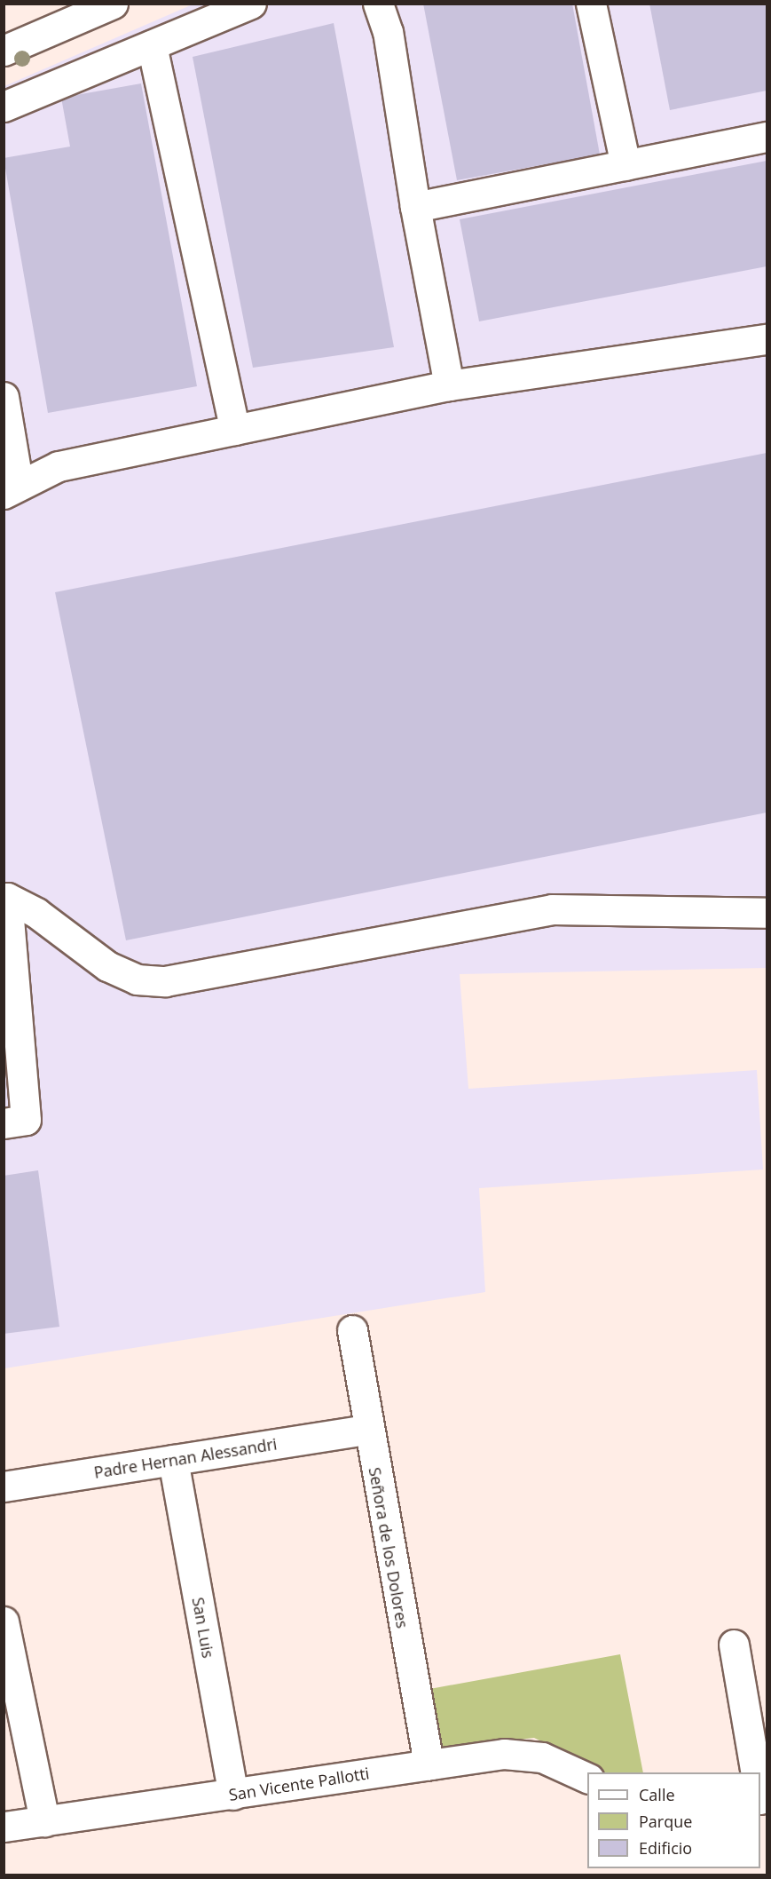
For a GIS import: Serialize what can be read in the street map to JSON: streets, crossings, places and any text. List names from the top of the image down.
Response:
{
  "streets": {
    "street": [
      "Padre Hernan Alessandri",
      "Señora de los Dolores",
      "San Luis",
      "San Vicente Pallotti"
    ]
  },
  "crossings": [
    ["Padre Hernan Alessandri", "Señora de los Dolores"],
    ["Padre Hernan Alessandri", "San Luis"],
    ["Señora de los Dolores", "San Vicente Pallotti"],
    ["San Luis", "San Vicente Pallotti"]
  ],
  "legend": ["Calle", "Parque", "Edificio"]
}
